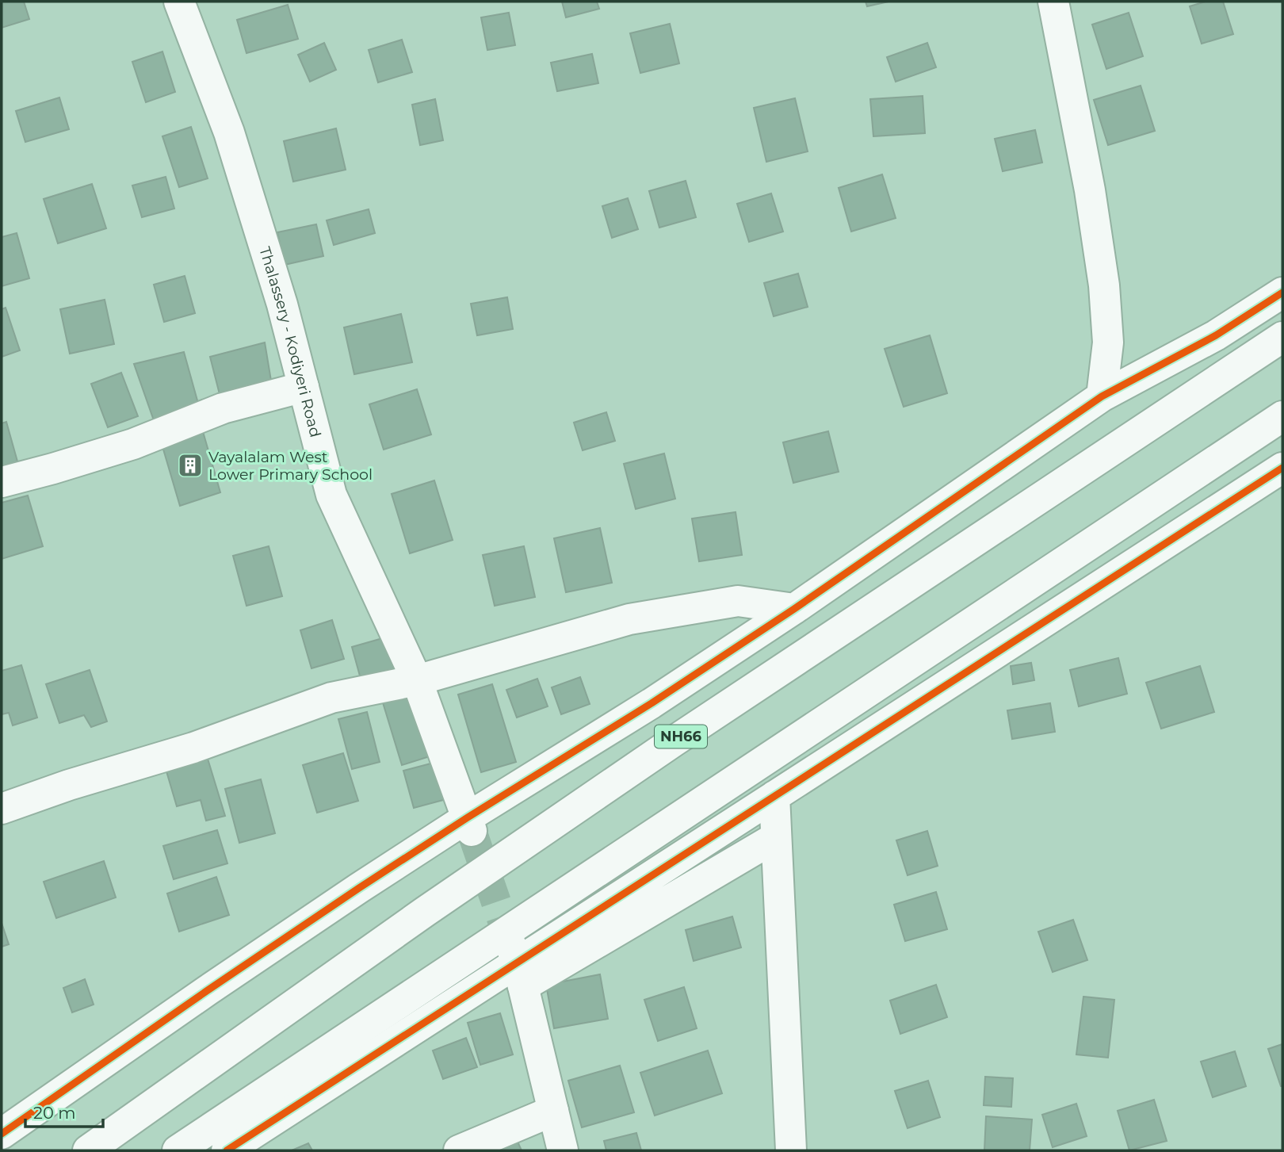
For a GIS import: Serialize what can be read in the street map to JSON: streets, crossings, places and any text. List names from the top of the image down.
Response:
{
  "streets": {
    "main road": ["Thalassery - Kodiyeri Road", "NH66"]
  },
  "places": {
    "building": ["Vayalalam West Lower Primary School"]
  },
  "scale_bar": "20 m"
}
